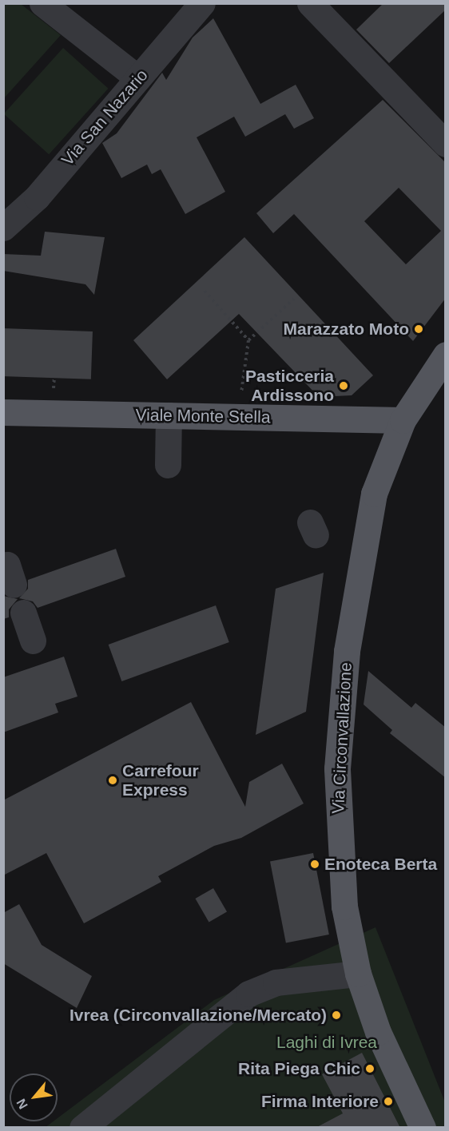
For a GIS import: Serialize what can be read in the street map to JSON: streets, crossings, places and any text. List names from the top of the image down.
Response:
{
  "streets": {
    "main road": ["Viale Monte Stella", "Via Circonvallazione"],
    "street": ["Via San Nazario"]
  },
  "crossings": [
    ["Viale Monte Stella", "Via Circonvallazione"]
  ],
  "parks": ["Laghi di Ivrea"],
  "places": [
    "Marazzato Moto",
    "Pasticceria Ardissono",
    "Carrefour Express",
    "Enoteca Berta",
    "Ivrea (Circonvallazione/Mercato)",
    "Rita Piega Chic",
    "Firma Interiore"
  ],
  "north": "bottom left"
}
